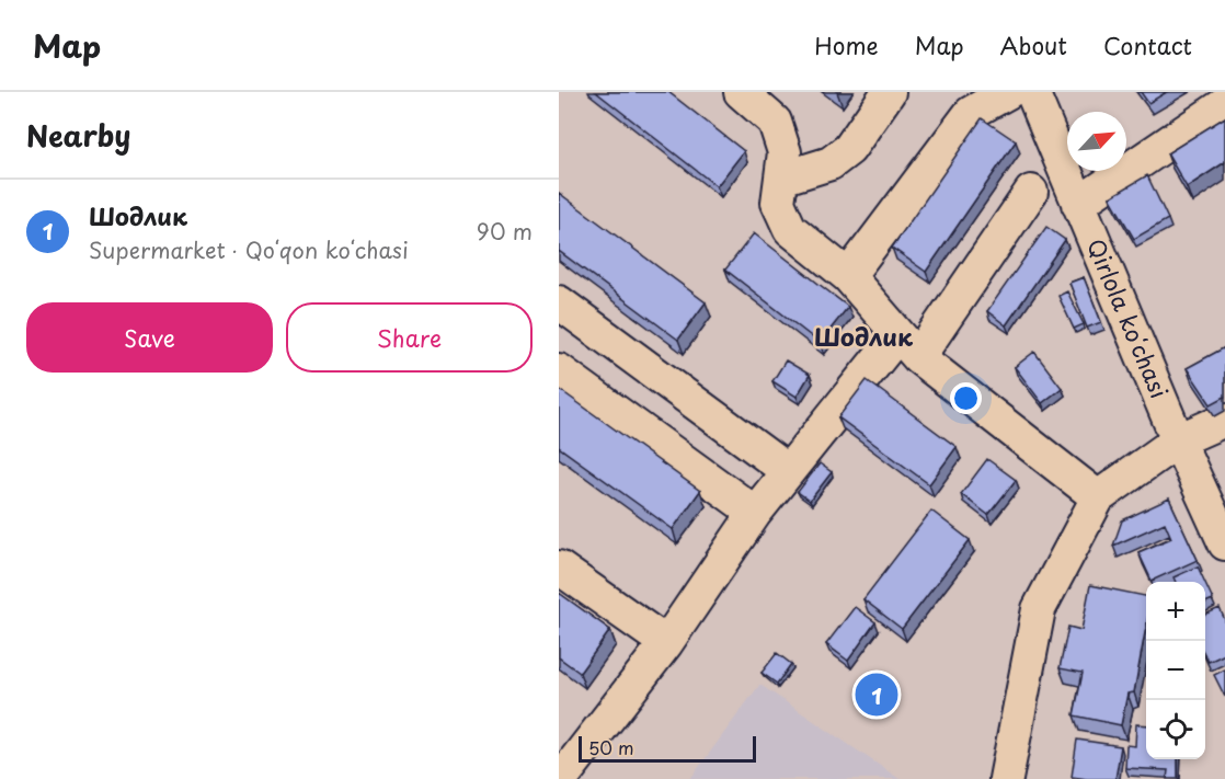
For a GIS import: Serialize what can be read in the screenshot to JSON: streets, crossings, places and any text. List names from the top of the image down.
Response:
{
  "streets": {
    "street": ["Qirlola koʻchasi"]
  },
  "districts": ["Шодлик"],
  "scale_bar": "50 m",
  "north": "top right",
  "page": {
    "header": "Map",
    "nav": [
      "Home",
      "Map",
      "About",
      "Contact"
    ],
    "heading": "Nearby",
    "list": [
      {
        "mark": "1",
        "name": "Шодлик",
        "note": "Supermarket · Qoʻqon koʻchasi",
        "value": "90 m"
      }
    ],
    "buttons": ["Save", "Share"],
    "map_buttons": ["+", "−"],
    "pins": "1",
    "scale": "50 m"
  }
}
